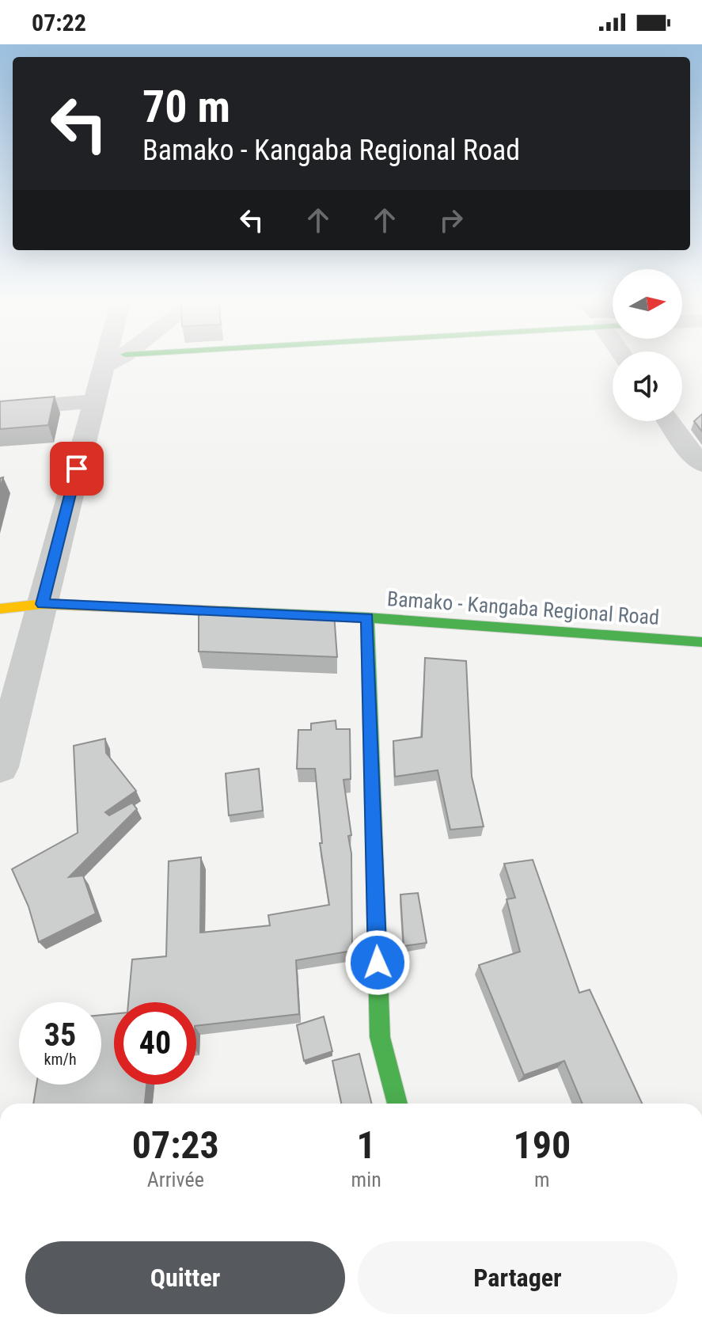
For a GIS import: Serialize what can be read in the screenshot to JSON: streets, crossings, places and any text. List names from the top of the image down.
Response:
{
  "streets": {
    "street": ["Bamako - Kangaba Regional Road"]
  },
  "north": "right",
  "page": {
    "status": "07:22",
    "turn": ["70 m", "Bamako - Kangaba Regional Road"],
    "speed": "35 km/h",
    "limit": "40",
    "eta": [
      "07:23",
      "Arrivée",
      "1",
      "min",
      "190",
      "m"
    ],
    "buttons": ["Quitter", "Partager"]
  }
}
